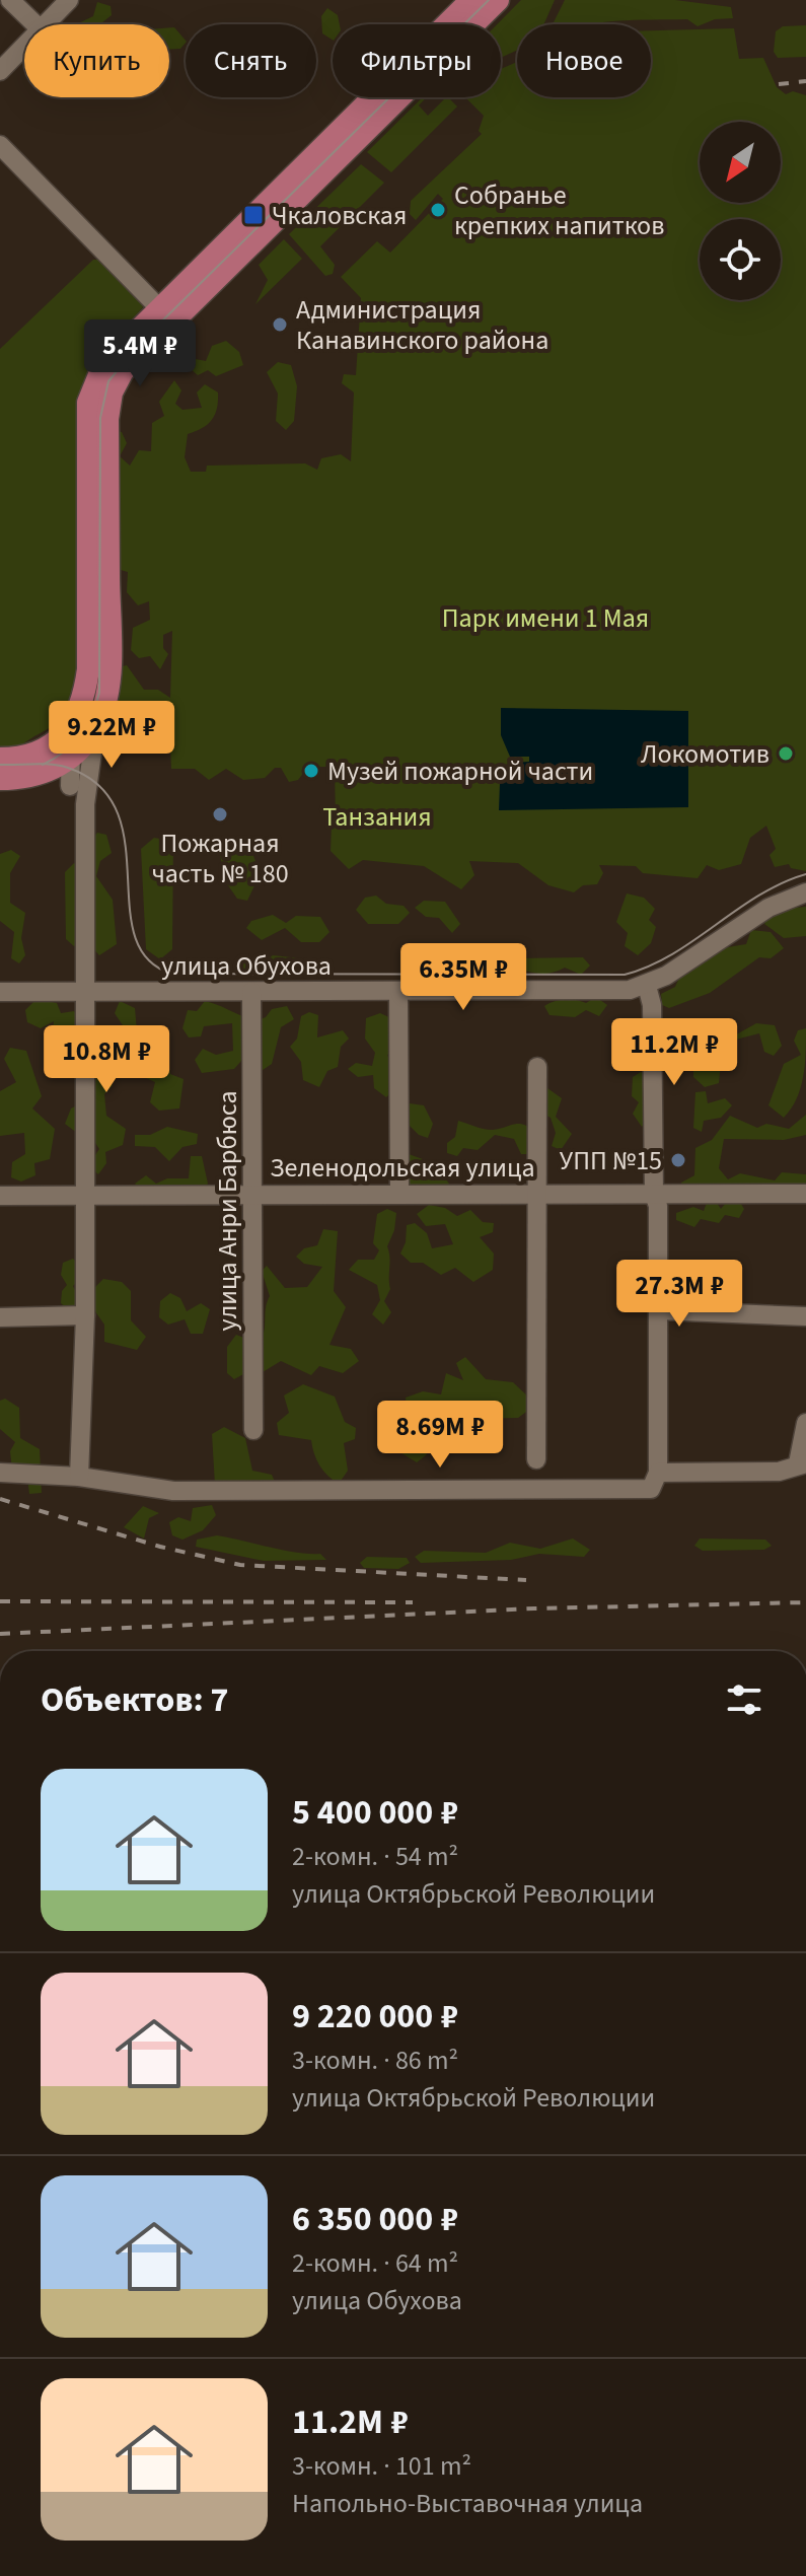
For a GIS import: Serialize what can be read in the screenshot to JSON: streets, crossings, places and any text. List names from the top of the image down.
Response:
{
  "streets": {
    "street": ["улица Обухова", "Зеленодольская улица", "улица Анри Барбюса"]
  },
  "crossings": [
    ["улица Обухова", "улица Анри Барбюса"],
    ["Зеленодольская улица", "улица Анри Барбюса"]
  ],
  "parks": ["Парк имени 1 Мая", "Танзания"],
  "places": {
    "other": [
      "Собранье крепких напитков",
      "Администрация Канавинского района",
      "Локомотив",
      "Музей пожарной части",
      "Пожарная часть № 180",
      "УПП №15"
    ],
    "transit": ["Чкаловская"]
  },
  "north": "bottom left",
  "page": {
    "chip": [
      "Купить",
      "Снять",
      "Фильтры",
      "Новое"
    ],
    "price": [
      "5.4M ₽",
      "9.22M ₽",
      "6.35M ₽",
      "11.2M ₽",
      "10.8M ₽",
      "27.3M ₽",
      "8.69M ₽"
    ],
    "heading": "Объектов: 7",
    "list": [
      {
        "name": "5 400 000 ₽",
        "note": "2-комн. · 54 m² · улица Октябрьской Революции"
      },
      {
        "name": "9 220 000 ₽",
        "note": "3-комн. · 86 m² · улица Октябрьской Революции"
      },
      {
        "name": "6 350 000 ₽",
        "note": "2-комн. · 64 m² · улица Обухова"
      },
      {
        "name": "11.2M ₽",
        "note": "3-комн. · 101 m² · Напольно-Выставочная улица"
      }
    ]
  }
}
